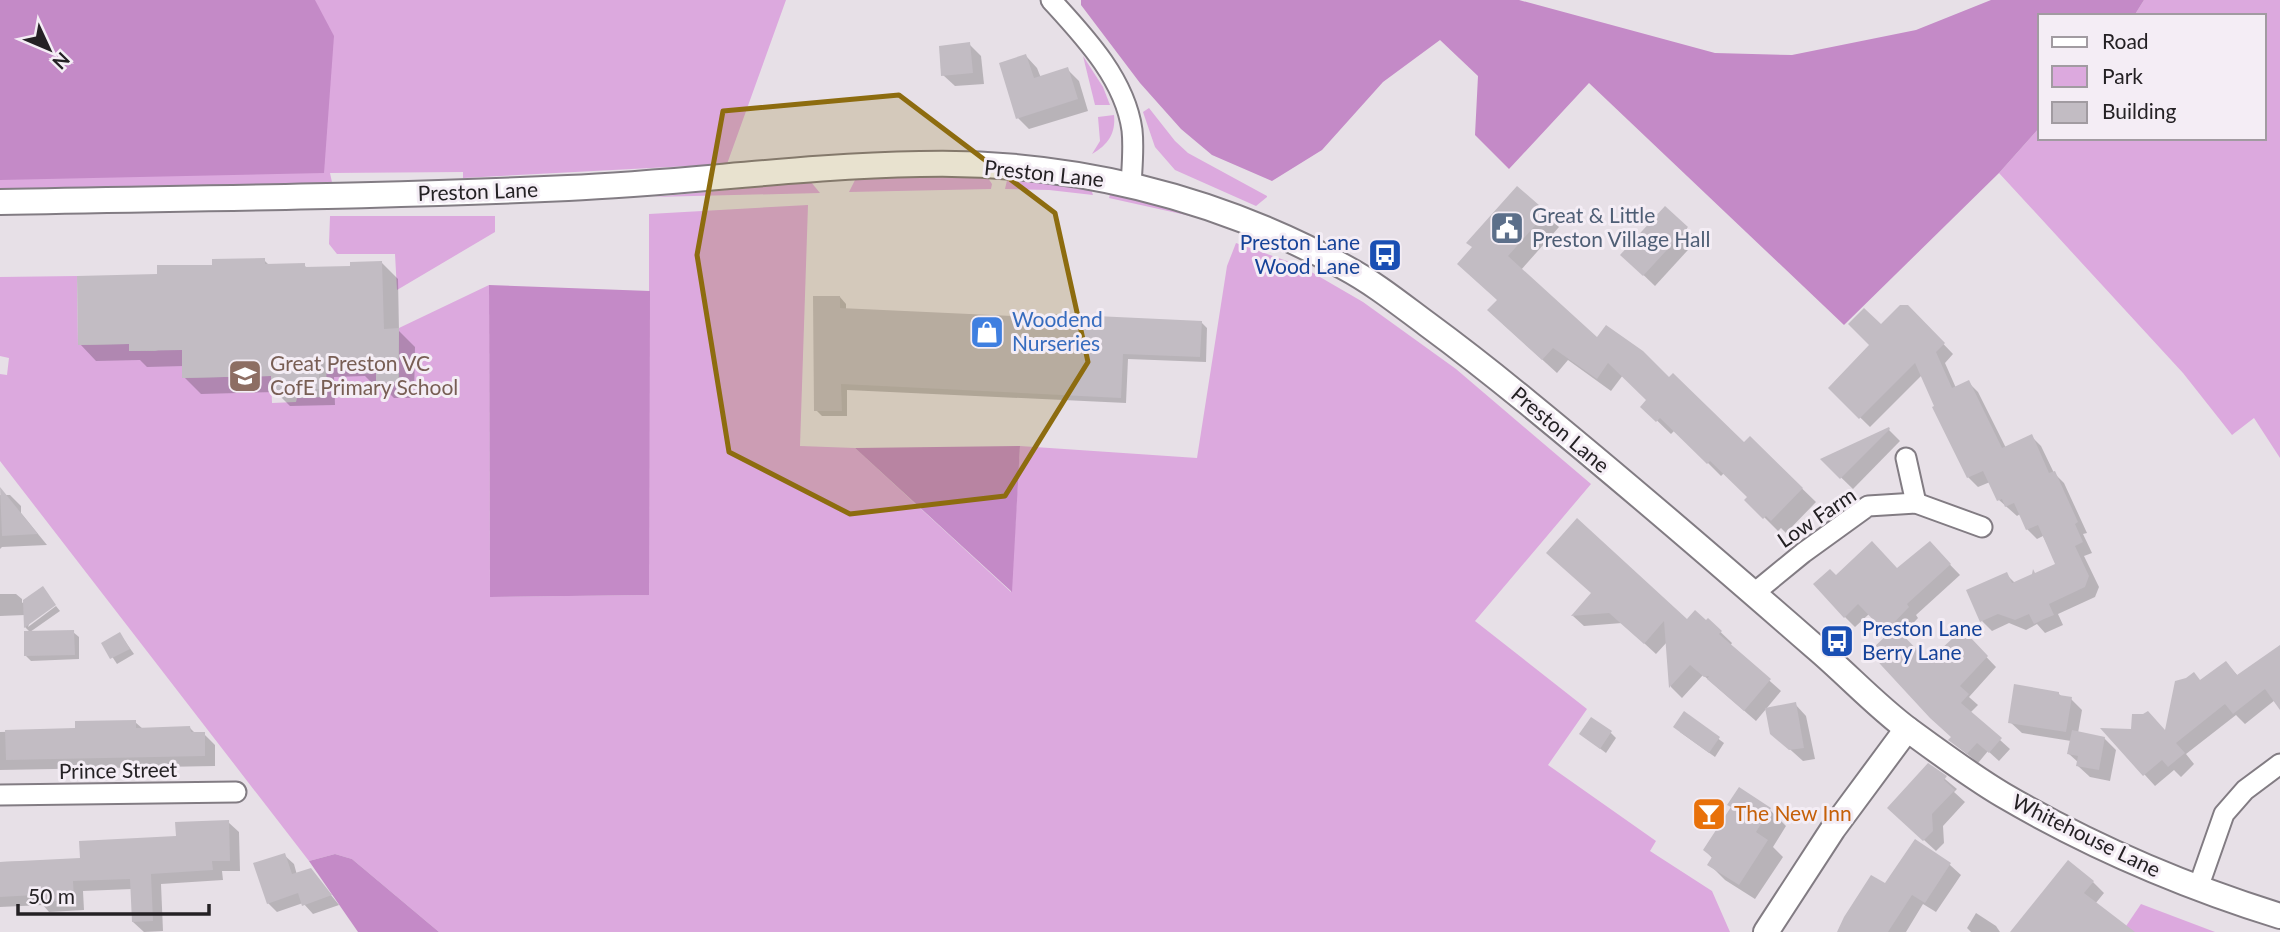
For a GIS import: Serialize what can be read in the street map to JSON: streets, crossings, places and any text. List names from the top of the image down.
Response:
{
  "streets": {
    "street": [
      "Preston Lane",
      "Low Farm",
      "Prince Street",
      "Whitehouse Lane"
    ]
  },
  "crossings": [
    ["Preston Lane", "Low Farm"],
    ["Preston Lane", "Whitehouse Lane"]
  ],
  "places": {
    "public building": ["Great & Little Preston Village Hall"],
    "bus stop": ["Preston Lane Wood Lane", "Preston Lane Berry Lane"],
    "shop": ["Woodend Nurseries"],
    "school or university": ["Great Preston VC CofE Primary School"],
    "bar": ["The New Inn"]
  },
  "legend": ["Road", "Park", "Building"],
  "scale_bar": "50 m",
  "north": "bottom right"
}
